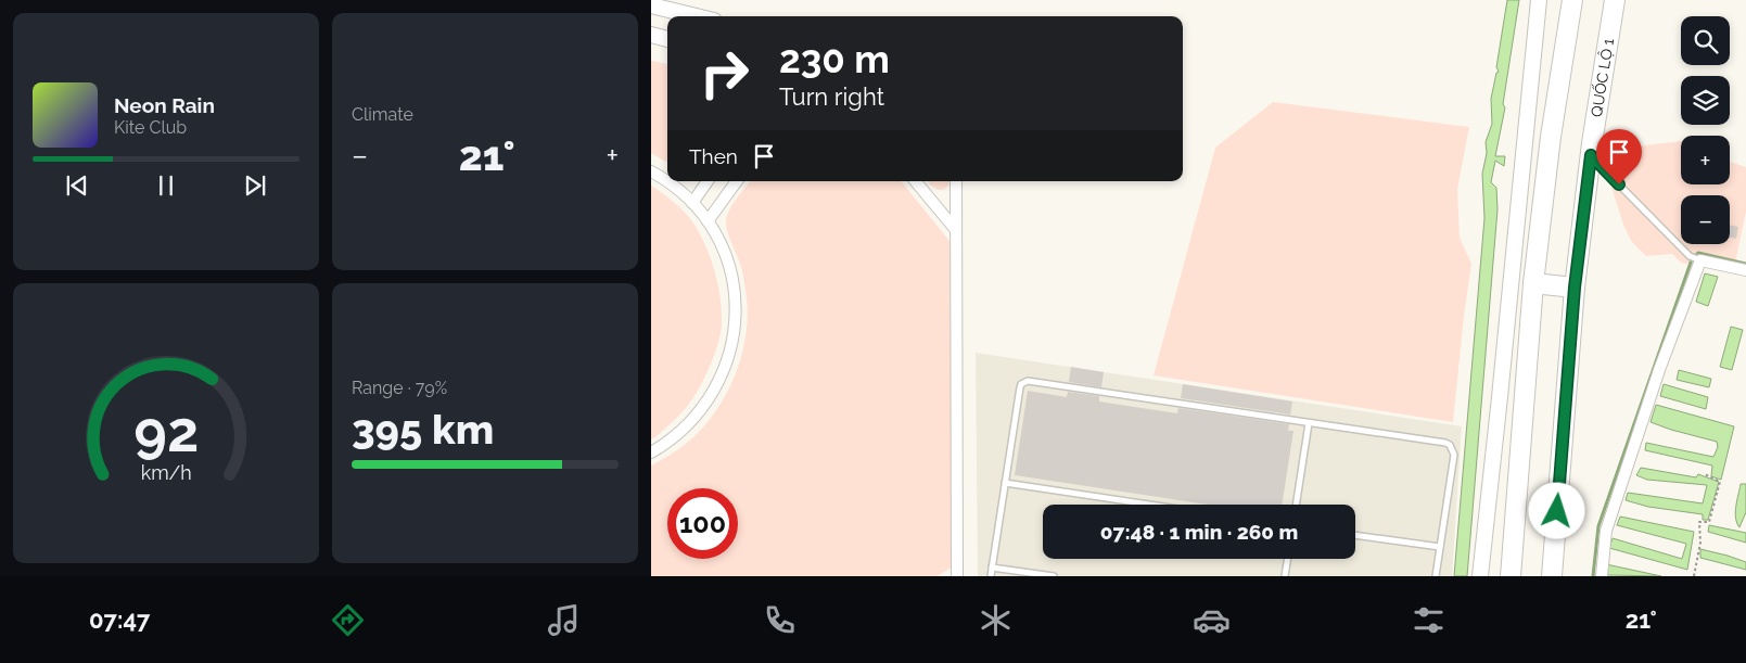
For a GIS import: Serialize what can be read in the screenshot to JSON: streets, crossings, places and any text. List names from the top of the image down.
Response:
{
  "streets": {
    "highway": ["QUỐC LỘ 1"]
  },
  "page": {
    "tile": [
      "Climate",
      ["Range · 79%", "395 km"]
    ],
    "map_buttons": ["+", "−"],
    "turn": ["230 m", "Turn right"],
    "song": ["Neon Rain", "Kite Club"],
    "then": "Then",
    "heat": ["−", "21°", "+"],
    "limit": "100",
    "trip": "07:48 · 1 min · 260 m",
    "tabs": ["07:47", "21°"],
    "gauge": ["92", "km/h"]
  }
}
